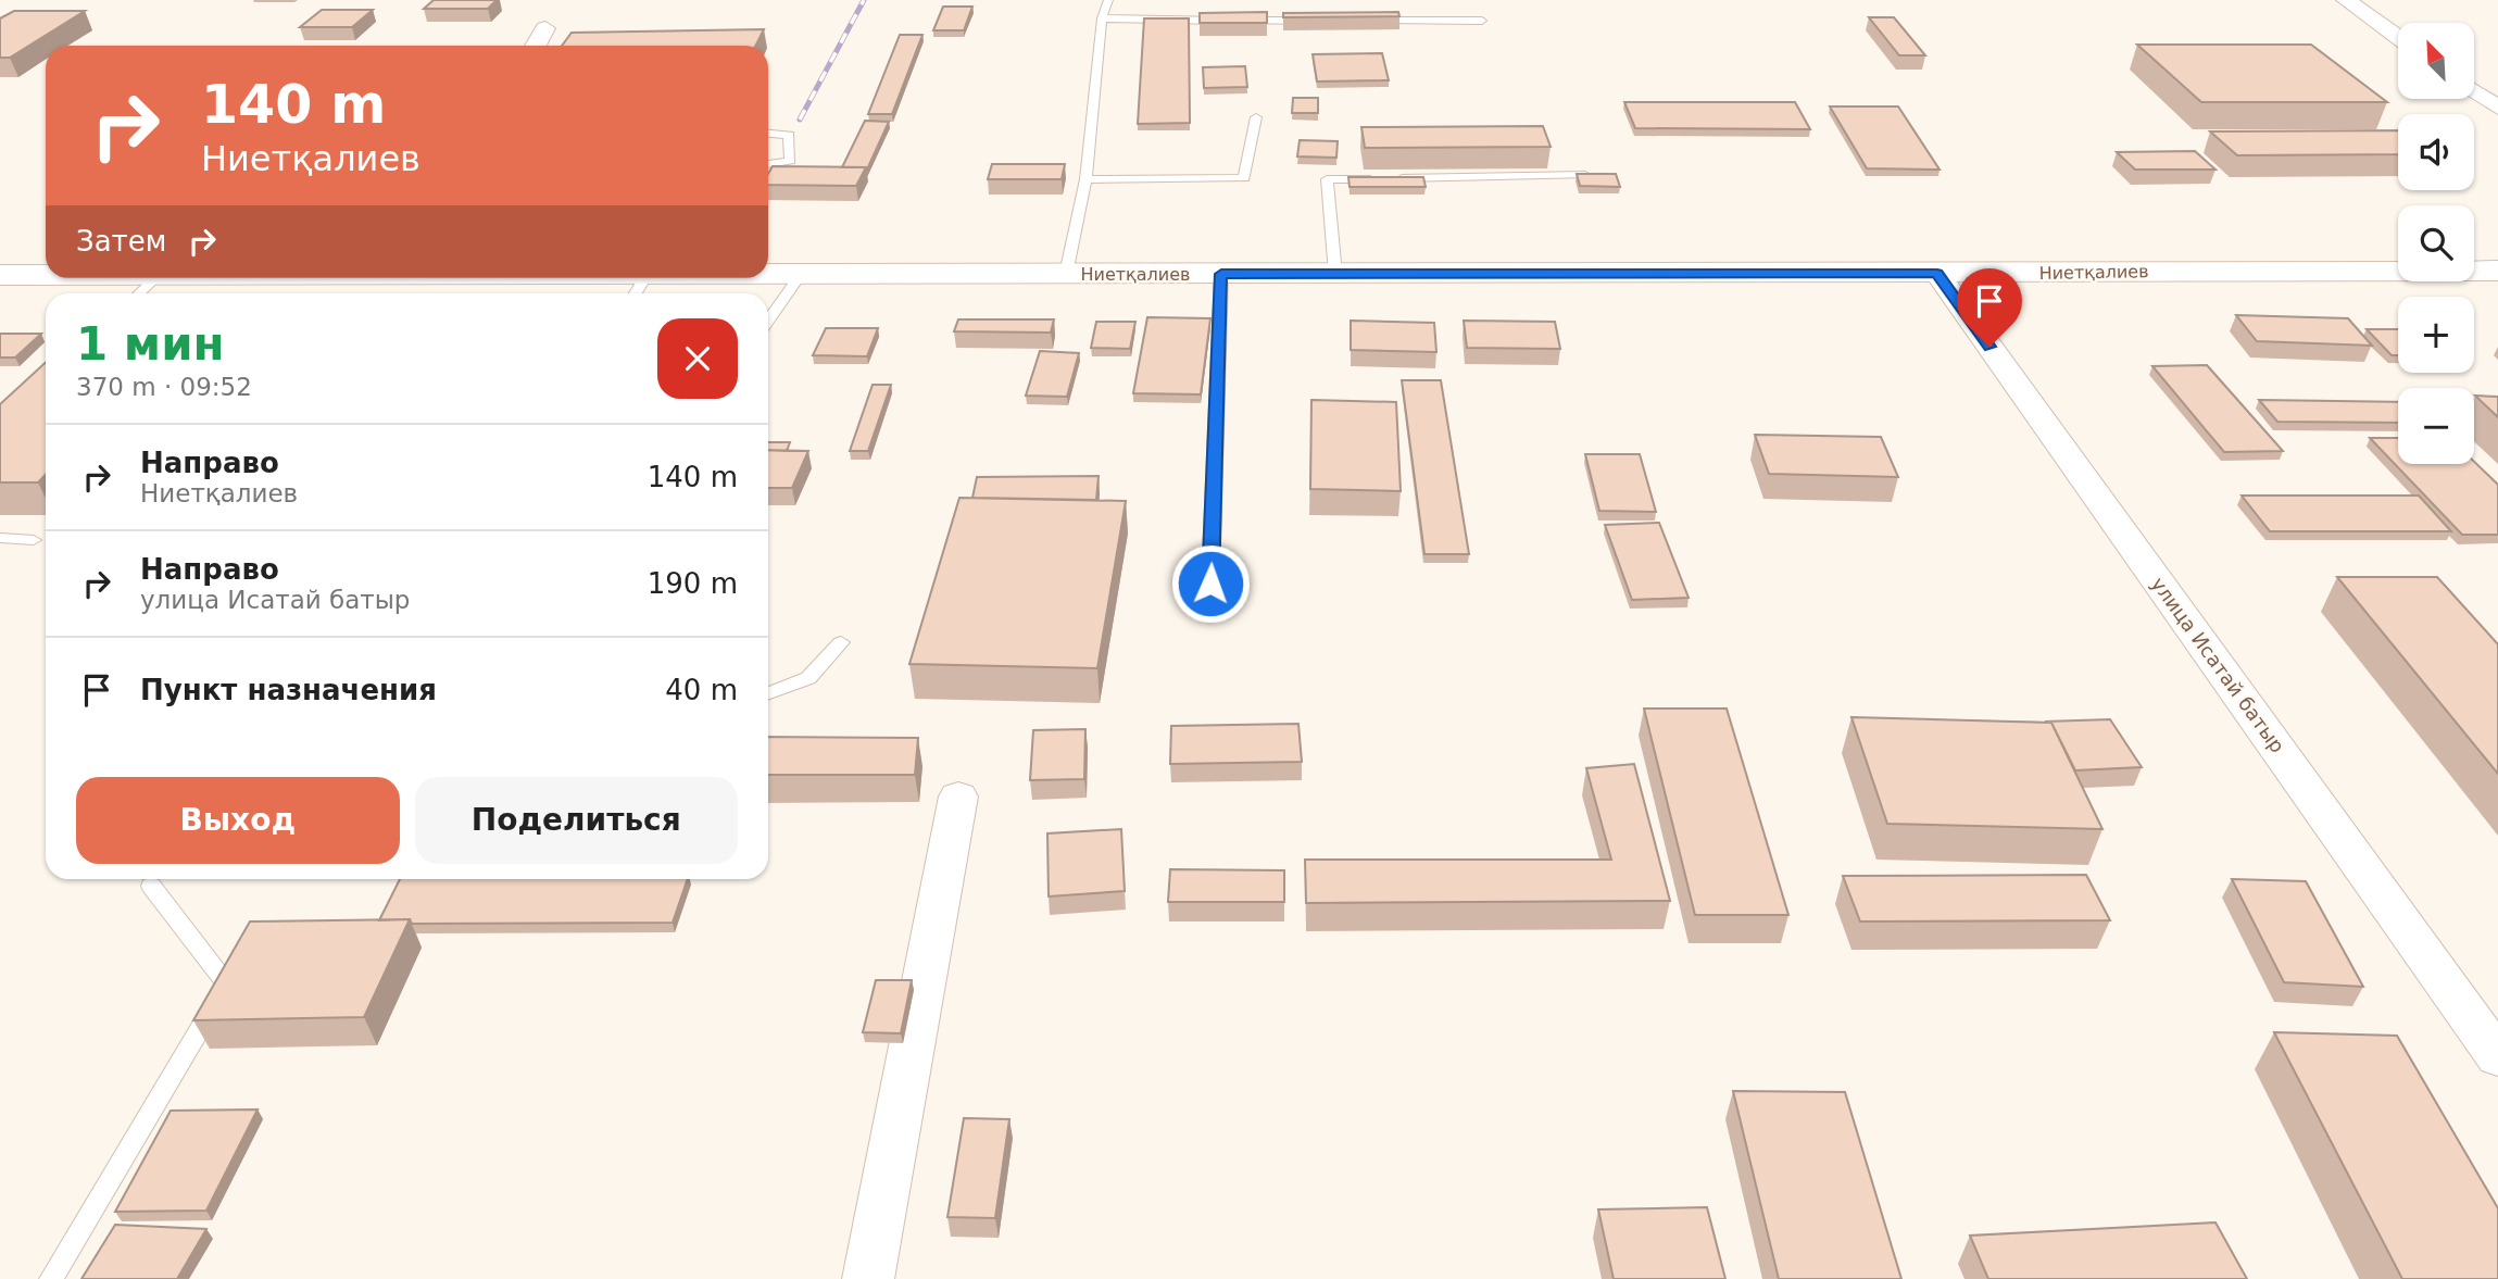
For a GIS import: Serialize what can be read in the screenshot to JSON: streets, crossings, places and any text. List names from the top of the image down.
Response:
{
  "streets": {
    "street": ["Ниетқалиев", "улица Исатай батыр"]
  },
  "crossings": [
    ["Ниетқалиев", "улица Исатай батыр"]
  ],
  "north": "top left",
  "page": {
    "map_buttons": ["+", "−"],
    "turn": ["140 m", "Ниетқалиев"],
    "then": "Затем",
    "heading": ["1 мин", "370 m · 09:52"],
    "list": [
      {
        "name": "Направо",
        "note": "Ниетқалиев",
        "value": "140 m"
      },
      {
        "name": "Направо",
        "note": "улица Исатай батыр",
        "value": "190 m"
      },
      {
        "name": "Пункт назначения",
        "value": "40 m"
      }
    ],
    "buttons": ["Выход", "Поделиться"]
  }
}
